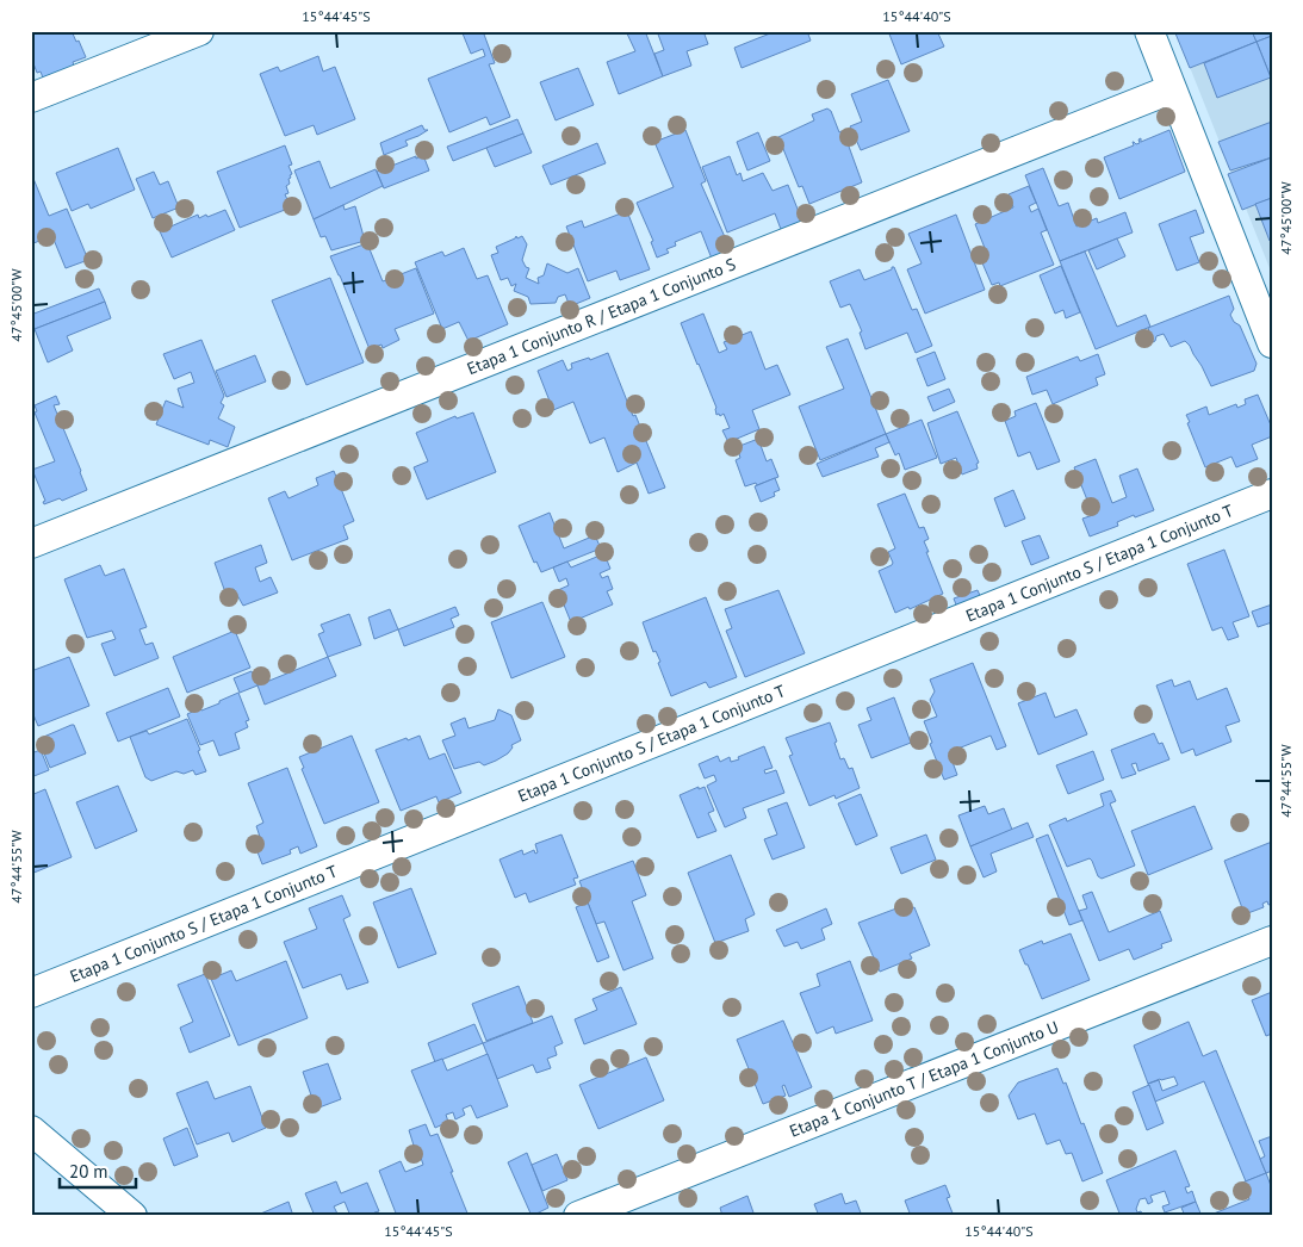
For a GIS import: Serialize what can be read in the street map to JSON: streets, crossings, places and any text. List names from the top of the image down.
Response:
{
  "streets": {
    "street": ["Etapa 1 Conjunto R / Etapa 1 Conjunto S", "Etapa 1 Conjunto S / Etapa 1 Conjunto T", "Etapa 1 Conjunto T / Etapa 1 Conjunto U"]
  },
  "scale_bar": "20 m",
  "coordinates": [
    "15°44'45\"S",
    "15°44'40\"S",
    "47°45'00\"W",
    "47°44'55\"W"
  ]
}
